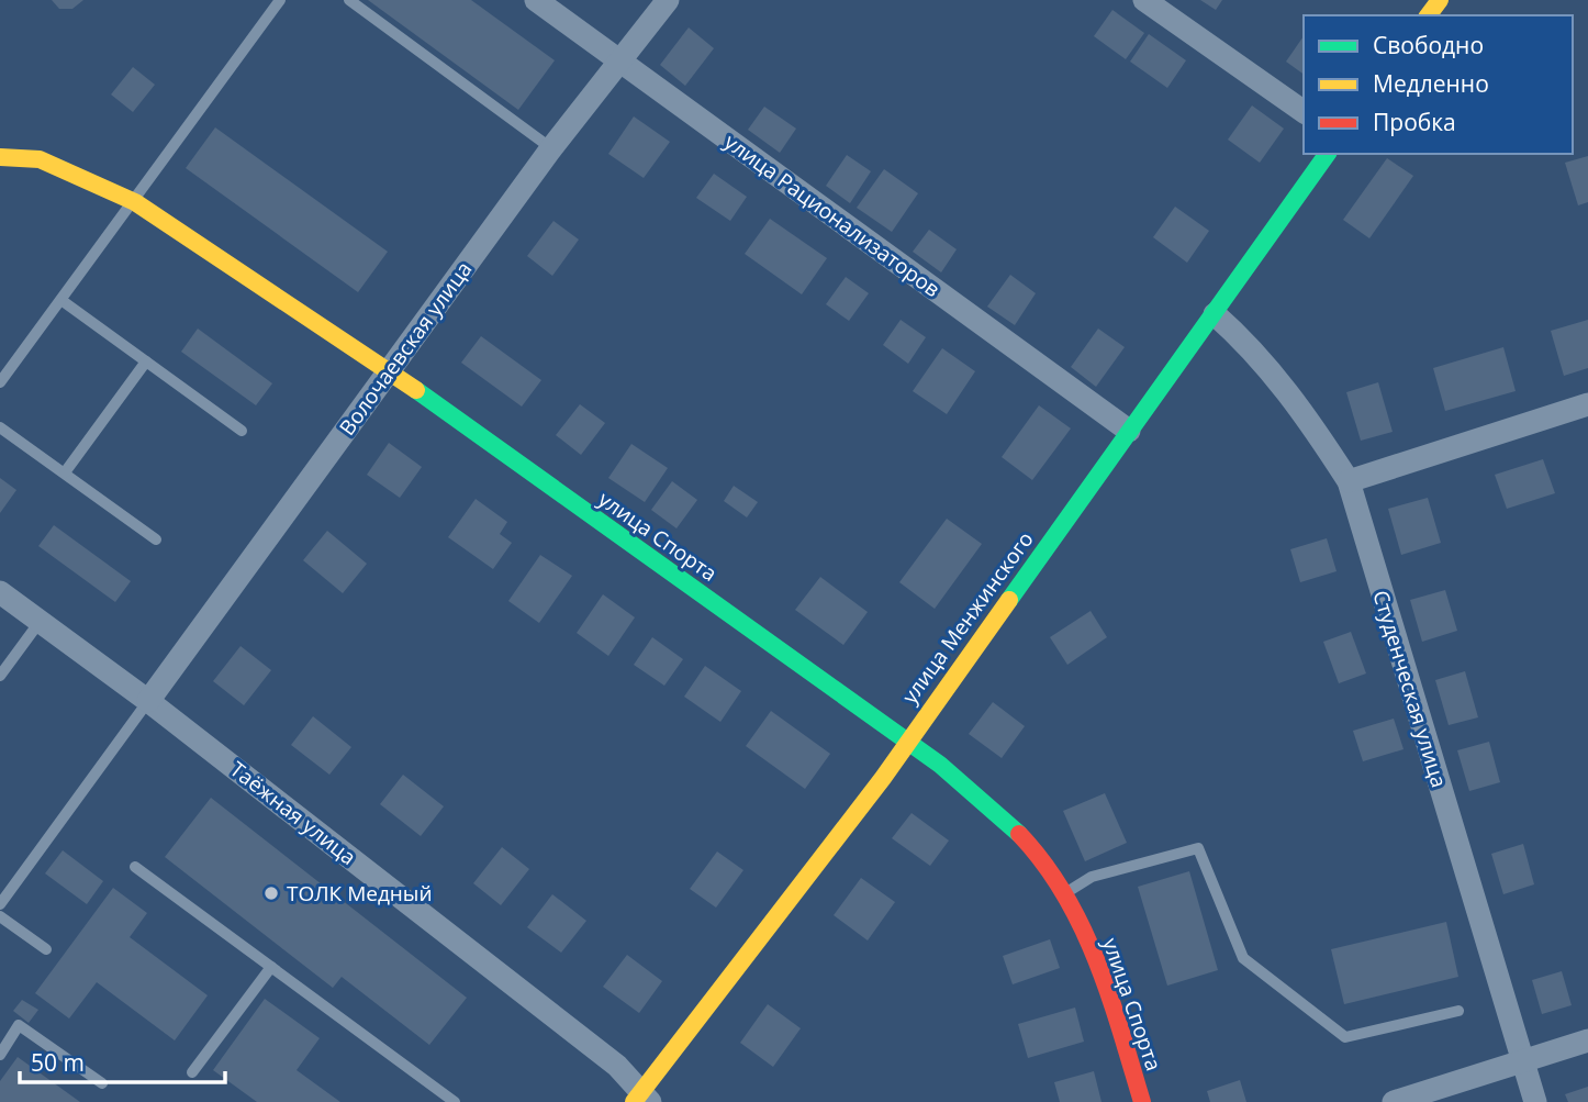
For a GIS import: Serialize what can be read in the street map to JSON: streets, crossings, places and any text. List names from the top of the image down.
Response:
{
  "streets": {
    "street": [
      "улица Рационализаторов",
      "Волочаевская улица",
      "улица Спорта",
      "улица Менжинского",
      "Студенческая улица",
      "Таёжная улица"
    ]
  },
  "crossings": [
    ["улица Рационализаторов", "Волочаевская улица"],
    ["улица Рационализаторов", "улица Менжинского"],
    ["Волочаевская улица", "улица Спорта"],
    ["Волочаевская улица", "Таёжная улица"],
    ["улица Спорта", "улица Менжинского"],
    ["улица Менжинского", "Студенческая улица"],
    ["улица Менжинского", "Таёжная улица"]
  ],
  "places": ["ТОЛК Медный"],
  "legend": ["Свободно", "Медленно", "Пробка"],
  "scale_bar": "50 m"
}
